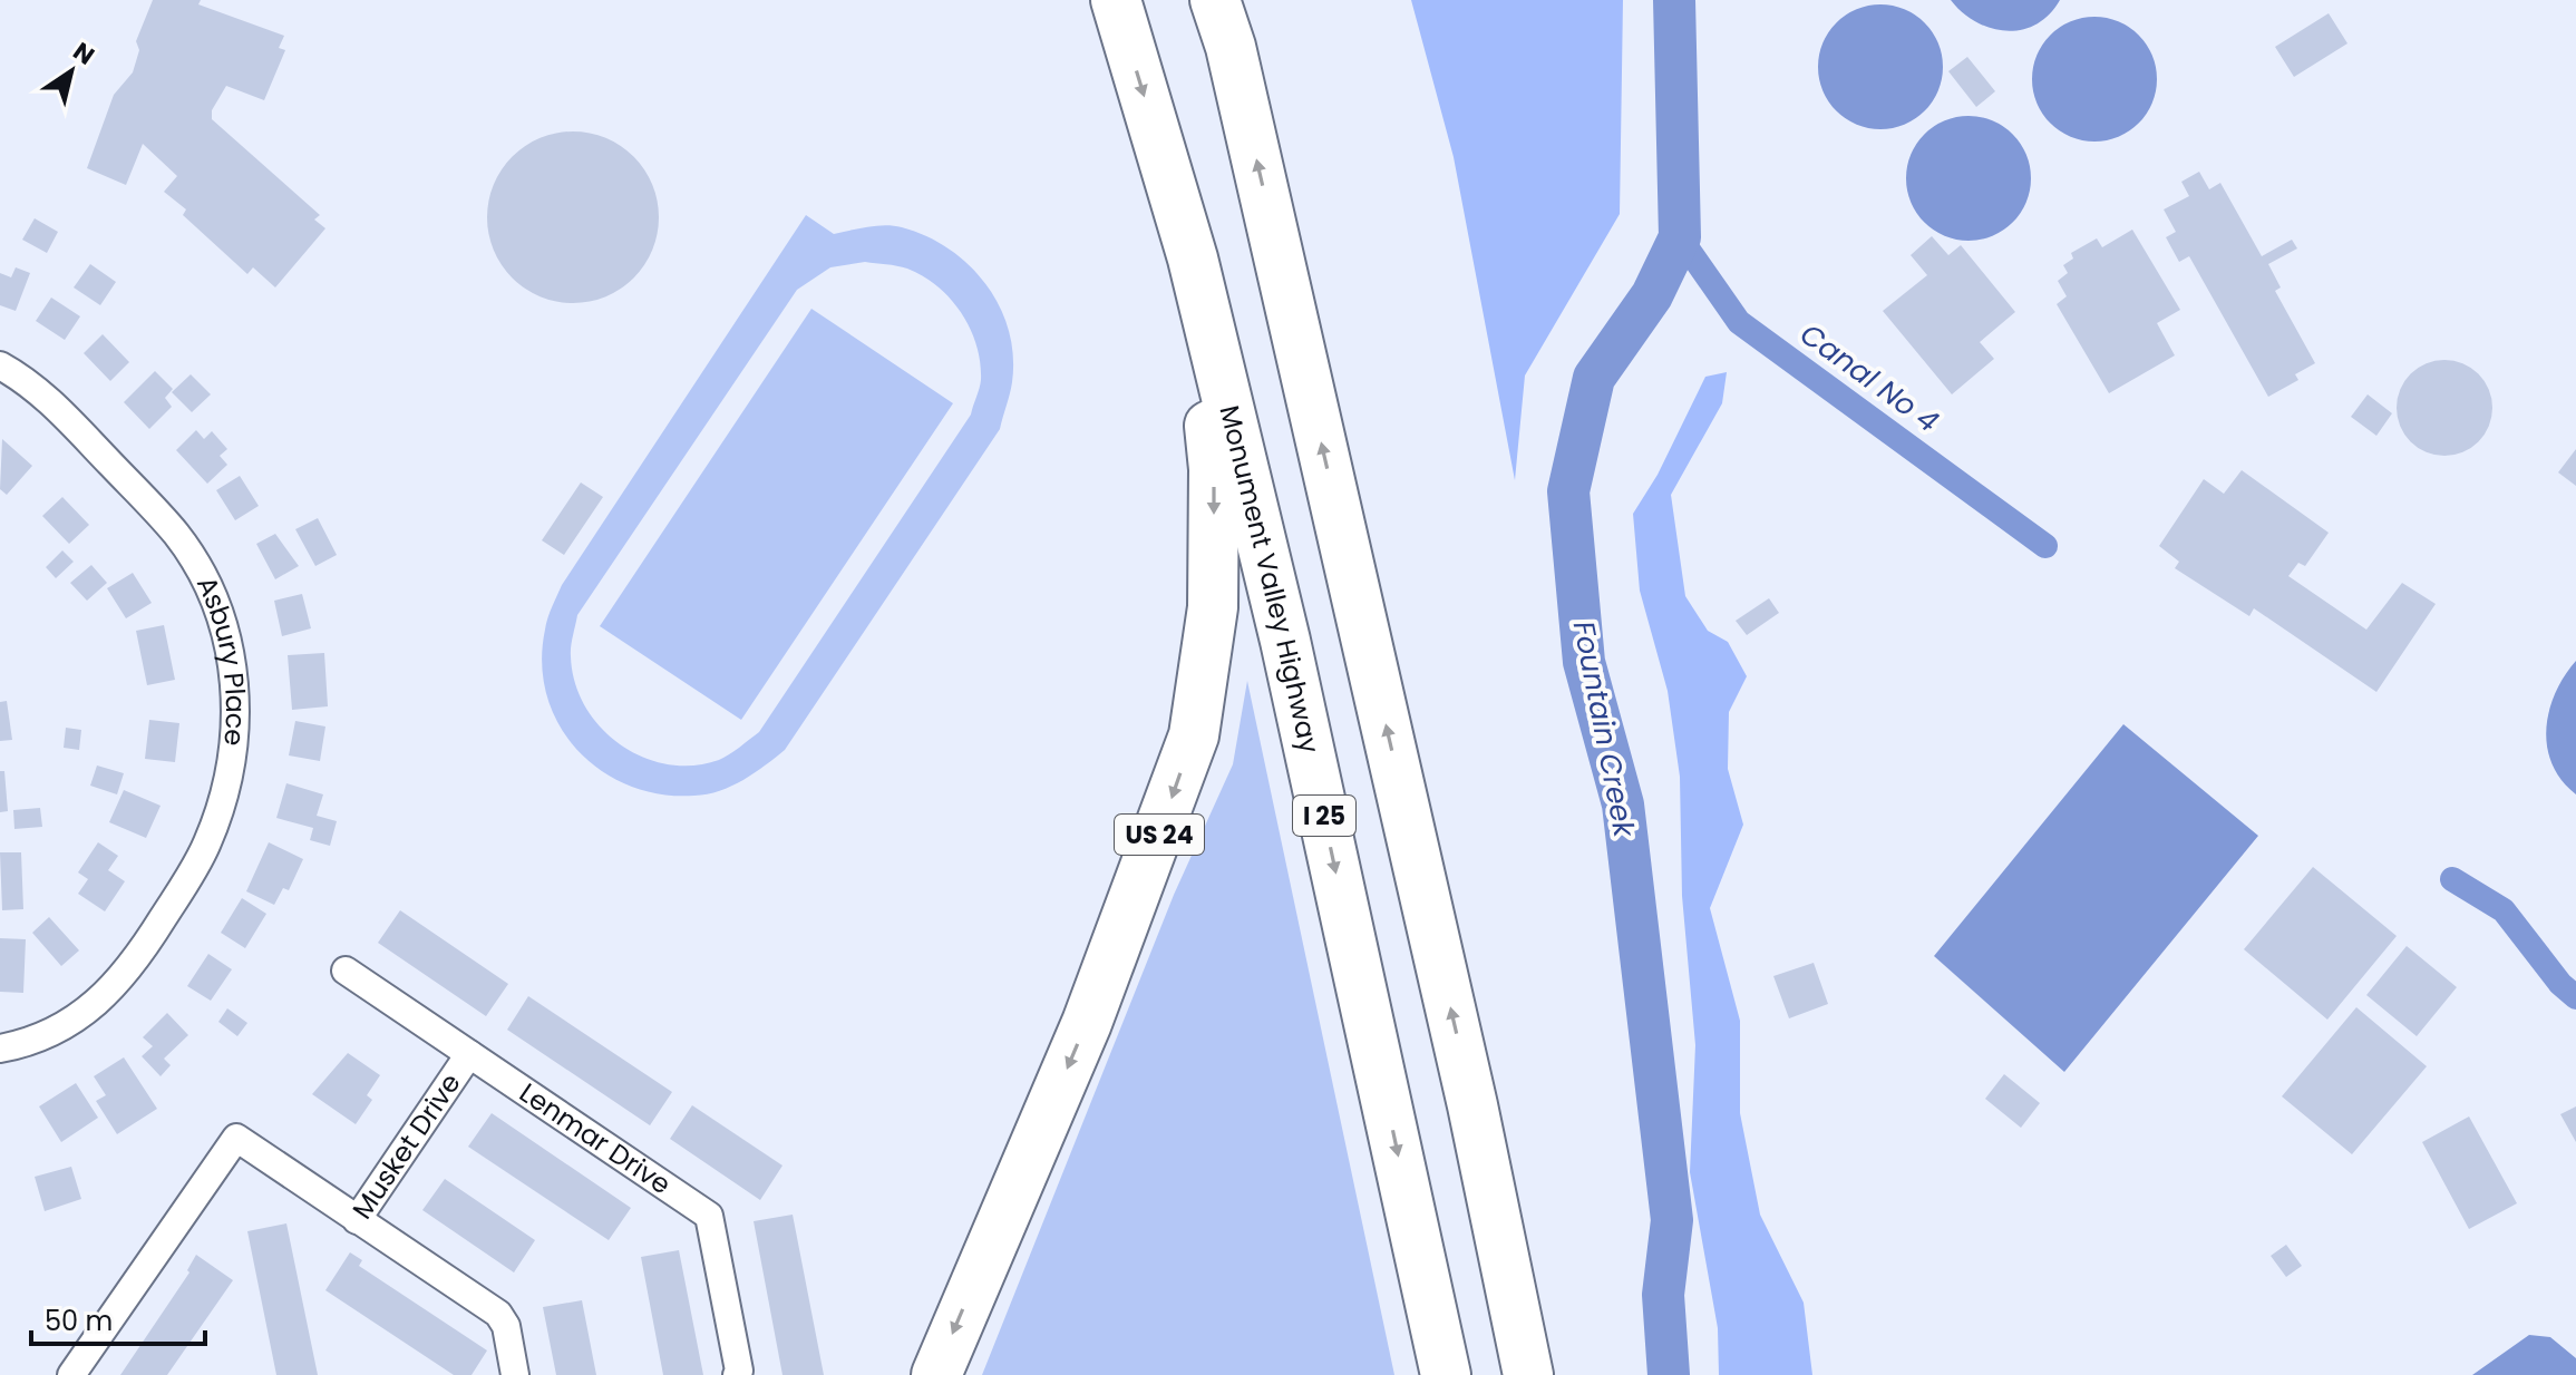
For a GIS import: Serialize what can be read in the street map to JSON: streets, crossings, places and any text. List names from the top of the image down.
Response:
{
  "streets": {
    "highway": ["Monument Valley Highway", "I 25", "US 24"],
    "street": ["Asbury Place", "Lenmar Drive", "Musket Drive"]
  },
  "crossings": [
    ["Monument Valley Highway", "US 24"],
    ["Lenmar Drive", "Musket Drive"]
  ],
  "water": ["Canal No 4", "Fountain Creek"],
  "scale_bar": "50 m",
  "north": "top right"
}
